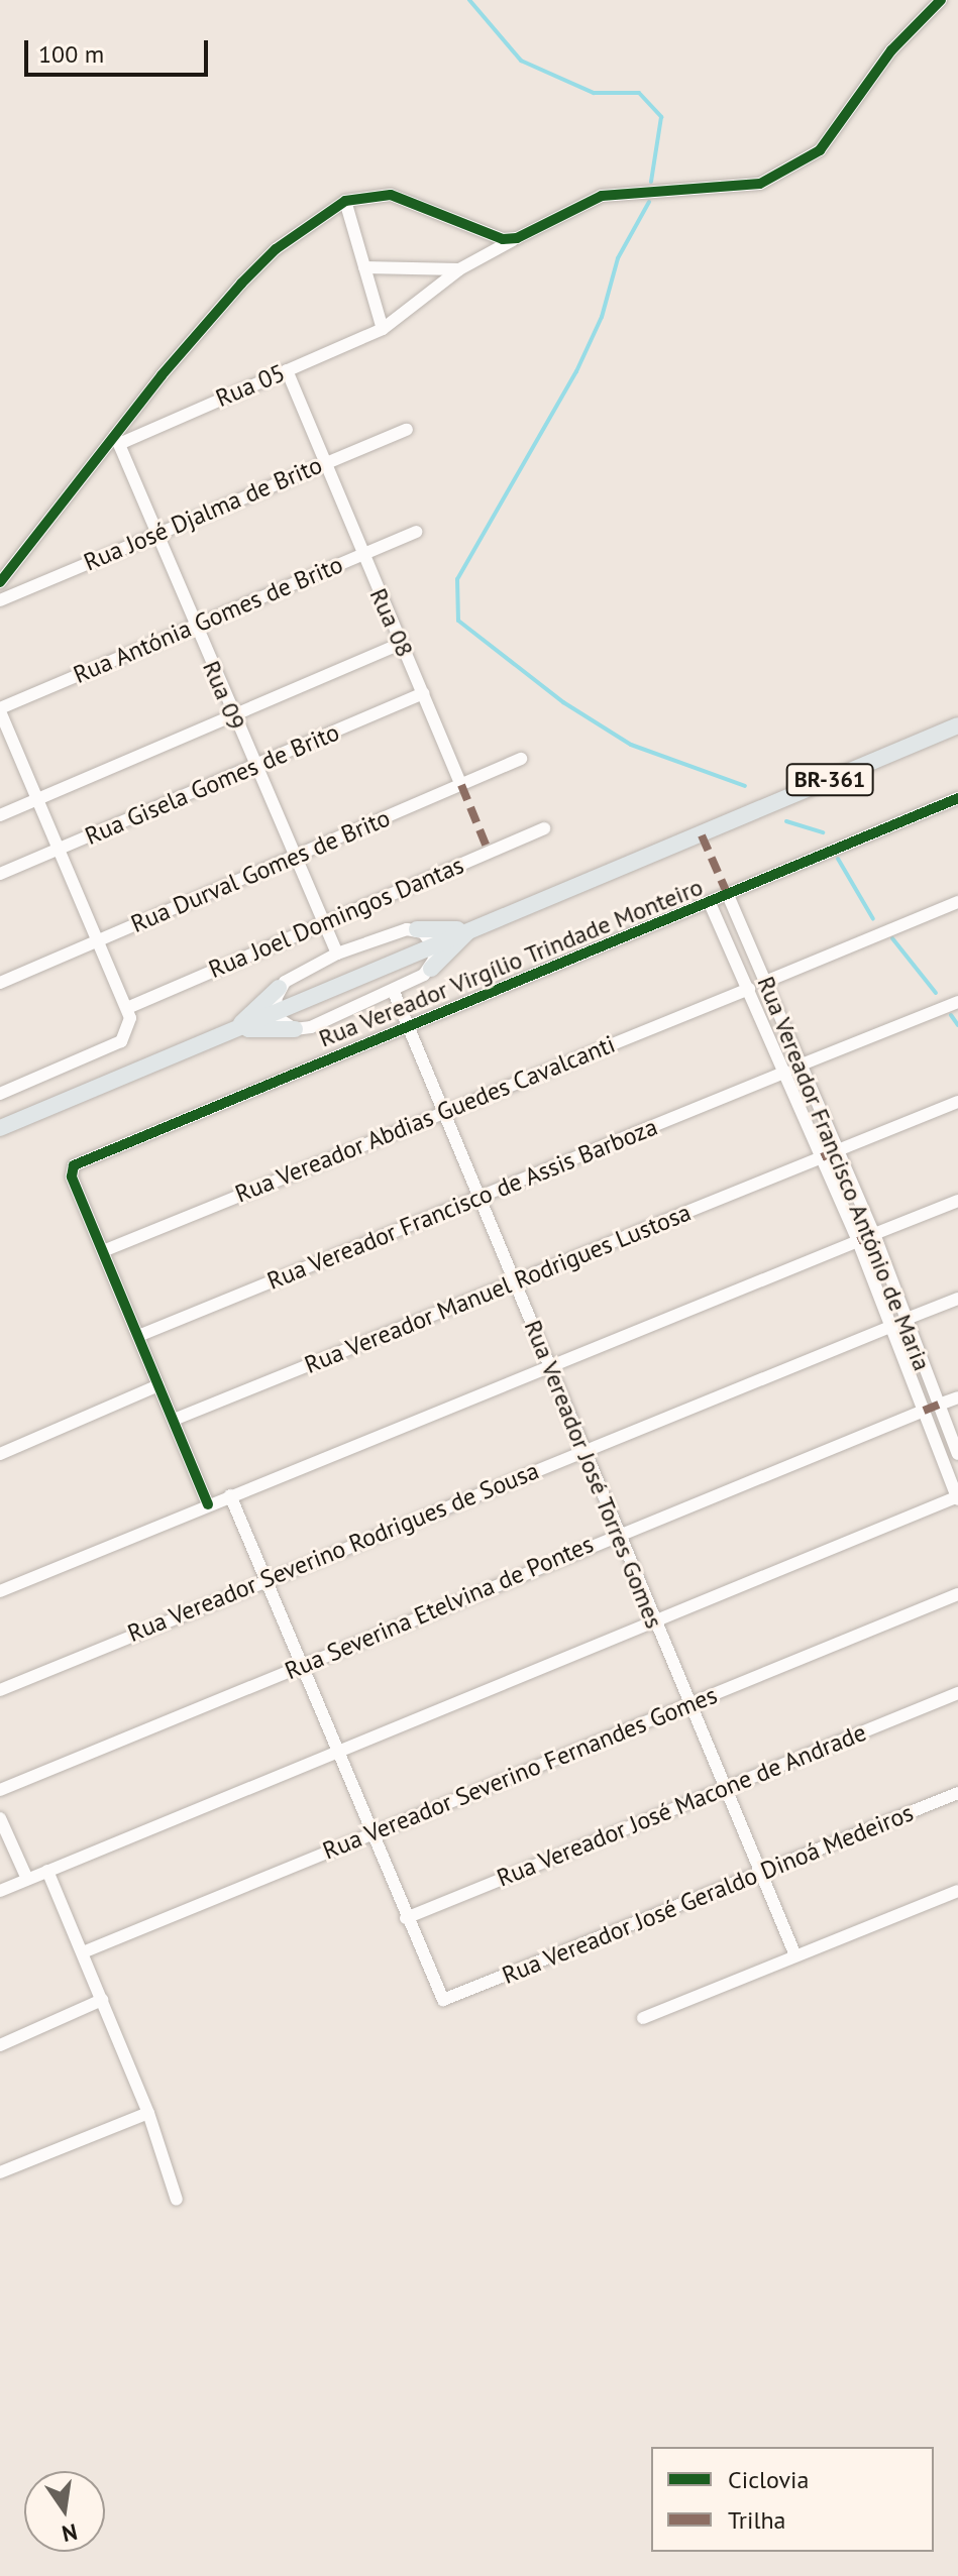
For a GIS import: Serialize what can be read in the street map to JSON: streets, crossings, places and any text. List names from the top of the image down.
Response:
{
  "streets": {
    "main road": ["BR-361"],
    "street": [
      "Rua 05",
      "Rua José Djalma de Brito",
      "Rua Antónia Gomes de Brito",
      "Rua 08",
      "Rua 09",
      "Rua Gisela Gomes de Brito",
      "Rua Durval Gomes de Brito",
      "Rua Joel Domingos Dantas",
      "Rua Vereador Virgílio Trindade Monteiro",
      "Rua Vereador Abdias Guedes Cavalcanti",
      "Rua Vereador Francisco António de Maria",
      "Rua Vereador Francisco de Assis Barboza",
      "Rua Vereador Manuel Rodrigues Lustosa",
      "Rua Vereador José Torres Gomes",
      "Rua Vereador Severino Rodrigues de Sousa",
      "Rua Severina Etelvina de Pontes",
      "Rua Vereador Severino Fernandes Gomes",
      "Rua Vereador José Macone de Andrade",
      "Rua Vereador José Geraldo Dinoá Medeiros"
    ]
  },
  "crossings": [
    ["Rua 05", "Rua 08"],
    ["Rua 05", "Rua 09"],
    ["Rua José Djalma de Brito", "Rua 08"],
    ["Rua José Djalma de Brito", "Rua 09"],
    ["Rua Antónia Gomes de Brito", "Rua 08"],
    ["Rua Antónia Gomes de Brito", "Rua 09"],
    ["Rua 08", "Rua Gisela Gomes de Brito"],
    ["Rua 08", "Rua Durval Gomes de Brito"],
    ["Rua 09", "Rua Gisela Gomes de Brito"],
    ["Rua 09", "Rua Durval Gomes de Brito"],
    ["Rua 09", "Rua Joel Domingos Dantas"],
    ["Rua Vereador Virgílio Trindade Monteiro", "Rua Vereador Abdias Guedes Cavalcanti"],
    ["Rua Vereador Virgílio Trindade Monteiro", "Rua Vereador Francisco António de Maria"],
    ["Rua Vereador Virgílio Trindade Monteiro", "Rua Vereador José Torres Gomes"],
    ["Rua Vereador Abdias Guedes Cavalcanti", "Rua Vereador José Torres Gomes"],
    ["Rua Vereador Francisco de Assis Barboza", "Rua Vereador José Torres Gomes"],
    ["Rua Vereador Manuel Rodrigues Lustosa", "Rua Vereador José Torres Gomes"],
    ["Rua Vereador José Torres Gomes", "Rua Vereador Severino Rodrigues de Sousa"],
    ["Rua Vereador José Torres Gomes", "Rua Severina Etelvina de Pontes"],
    ["Rua Vereador José Torres Gomes", "Rua Vereador Severino Fernandes Gomes"],
    ["Rua Vereador José Torres Gomes", "Rua Vereador José Macone de Andrade"],
    ["Rua Vereador José Torres Gomes", "Rua Vereador José Geraldo Dinoá Medeiros"],
    ["Rua Vereador José Macone de Andrade", "Rua Vereador José Geraldo Dinoá Medeiros"]
  ],
  "legend": ["Ciclovia", "Trilha"],
  "scale_bar": "100 m",
  "north": "bottom"
}
